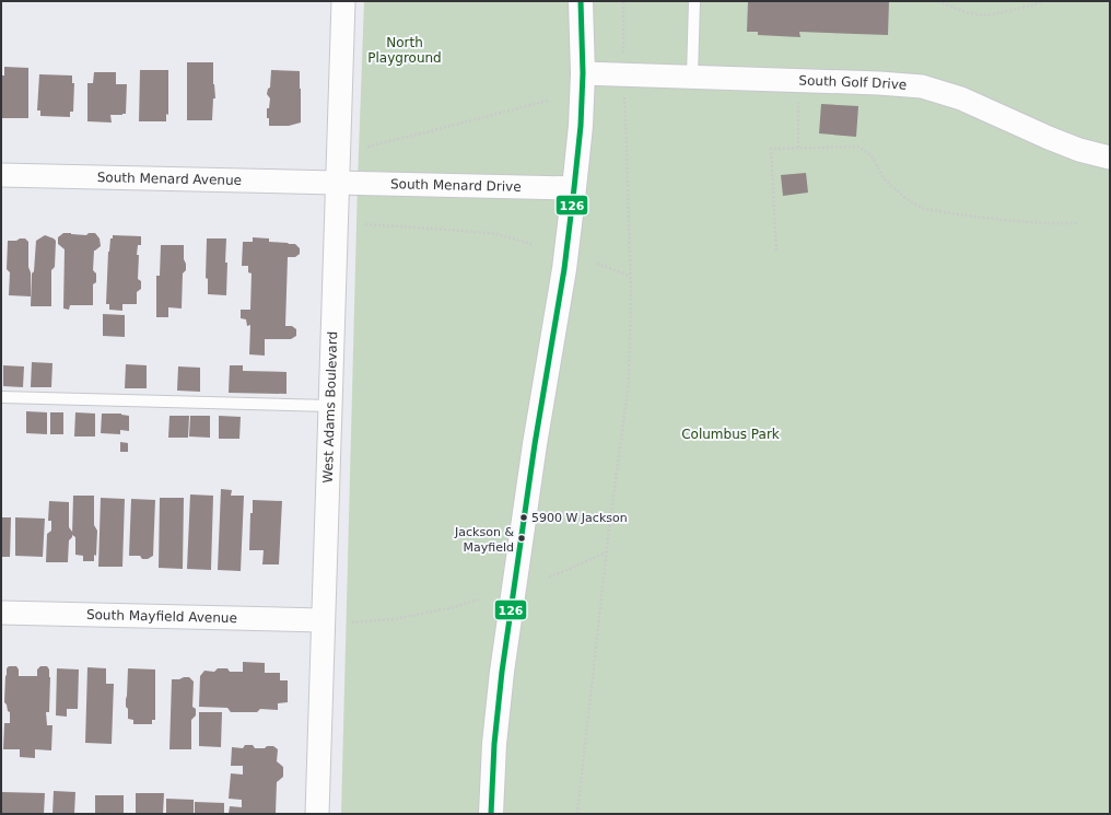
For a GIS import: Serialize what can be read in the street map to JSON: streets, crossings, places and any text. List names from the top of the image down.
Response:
{
  "streets": {
    "street": [
      "South Golf Drive",
      "South Menard Avenue",
      "South Menard Drive",
      "West Adams Boulevard",
      "South Mayfield Avenue"
    ]
  },
  "crossings": [
    ["South Menard Avenue", "South Menard Drive"],
    ["South Menard Avenue", "West Adams Boulevard"],
    ["South Menard Drive", "West Adams Boulevard"],
    ["West Adams Boulevard", "South Mayfield Avenue"]
  ],
  "parks": ["North Playground", "Columbus Park"],
  "places": ["5900 W Jackson", "Jackson & Mayfield"],
  "lines": ["transit line 126"]
}
